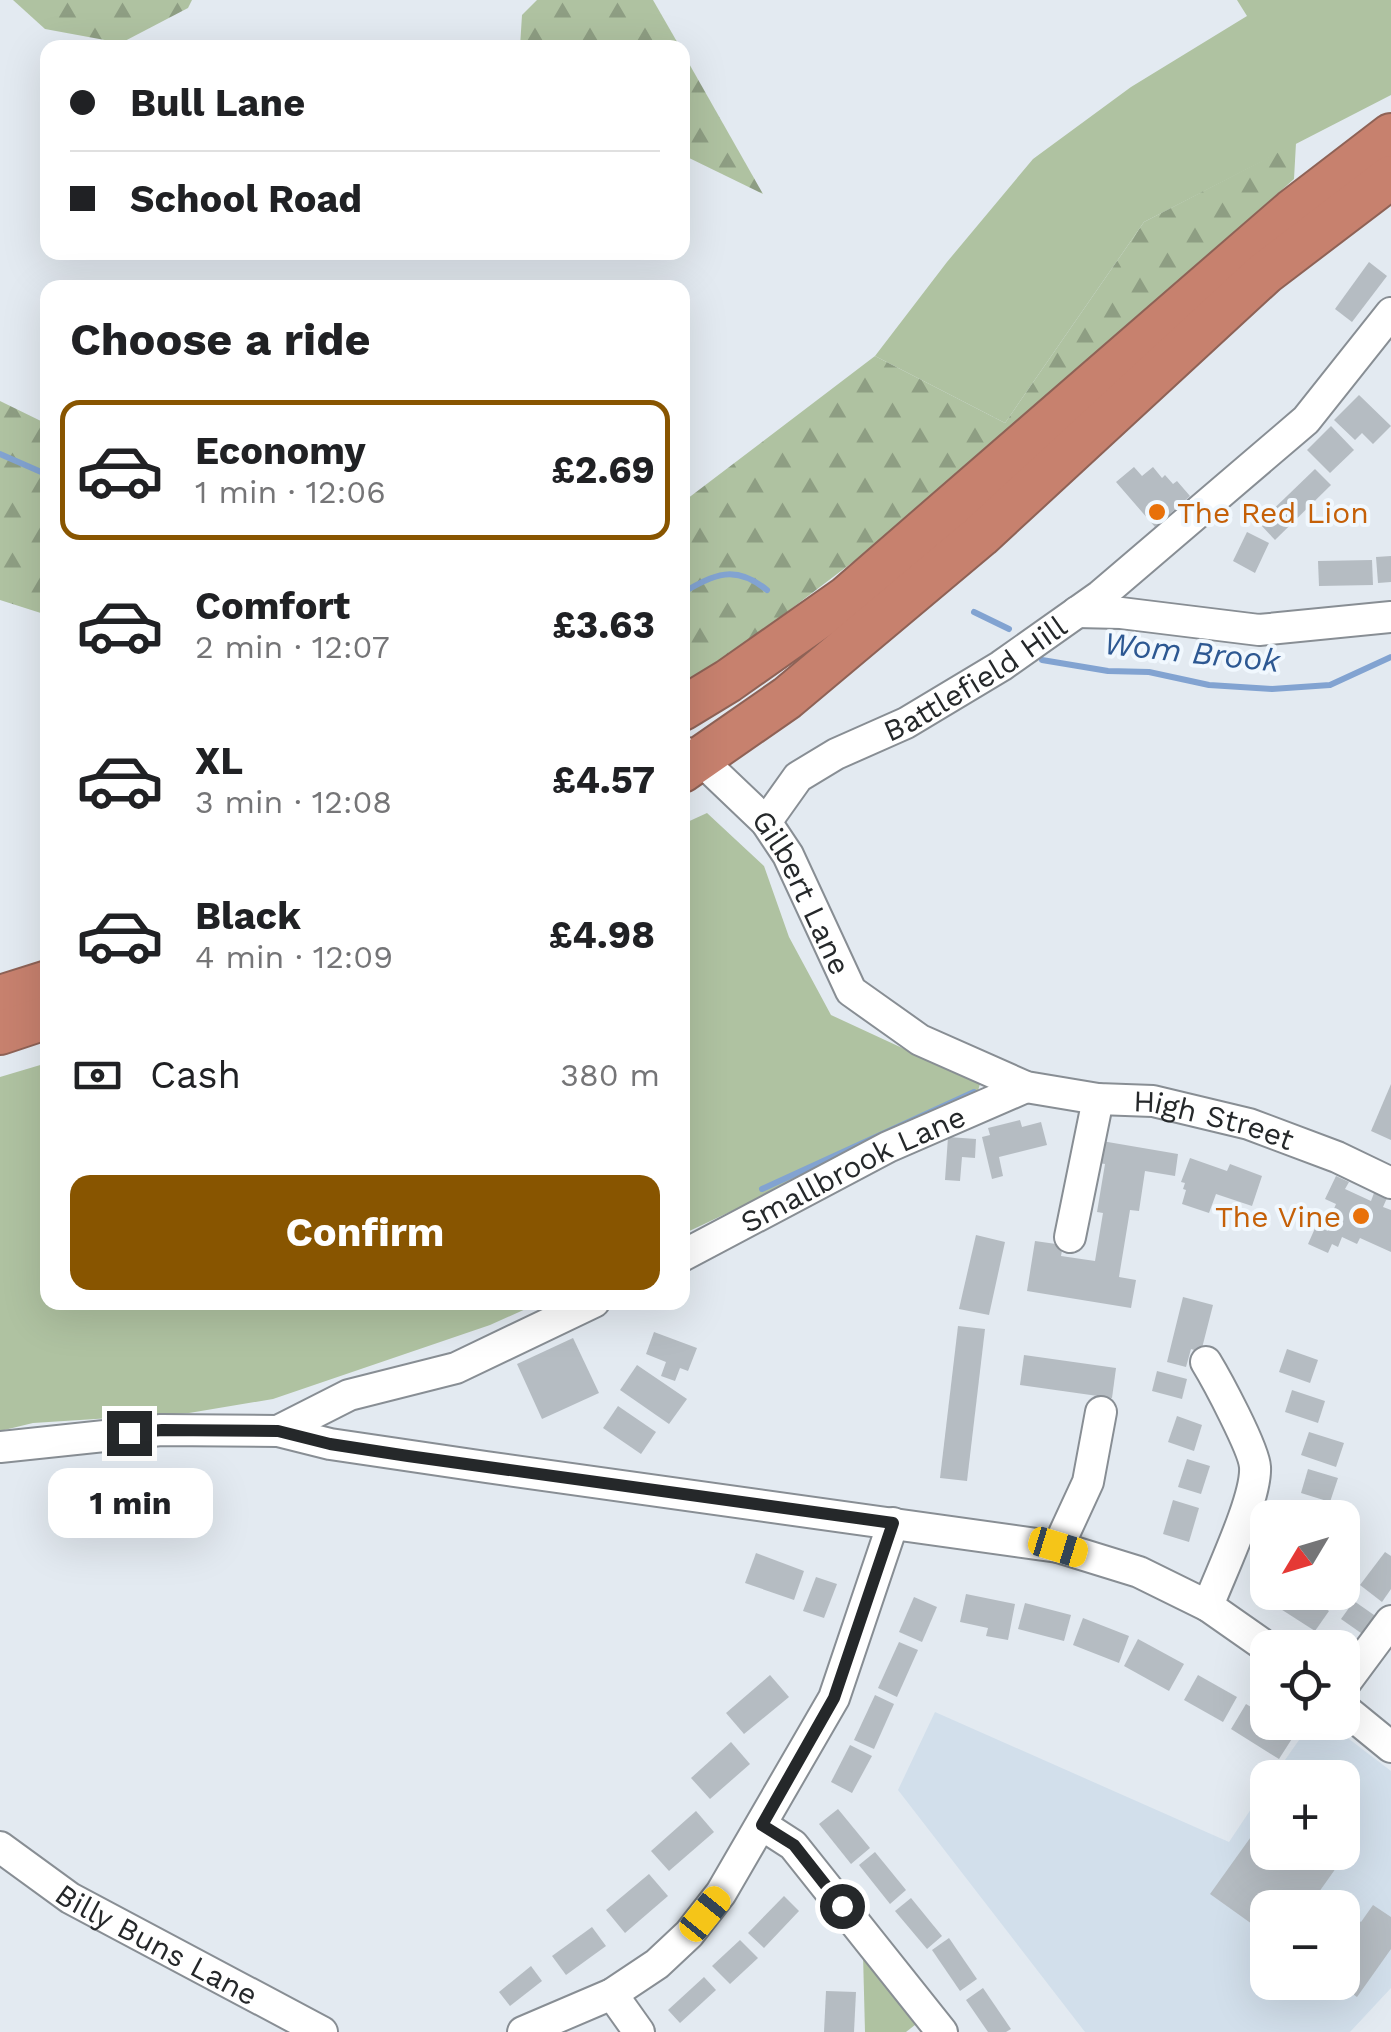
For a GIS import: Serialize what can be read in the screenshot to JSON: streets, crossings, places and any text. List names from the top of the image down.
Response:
{
  "streets": {
    "street": [
      "Battlefield Hill",
      "Gilbert Lane",
      "High Street",
      "Smallbrook Lane",
      "Billy Buns Lane"
    ]
  },
  "crossings": [
    ["Battlefield Hill", "Gilbert Lane"],
    ["Gilbert Lane", "High Street"],
    ["Gilbert Lane", "Smallbrook Lane"],
    ["High Street", "Smallbrook Lane"]
  ],
  "water": ["Wom Brook"],
  "places": ["The Red Lion", "The Vine"],
  "north": "bottom left",
  "page": {
    "banner": ["Bull Lane", "School Road"],
    "heading": "Choose a ride",
    "list": [
      {
        "name": "Economy",
        "note": "1 min · 12:06",
        "value": "£2.69"
      },
      {
        "name": "Comfort",
        "note": "2 min · 12:07",
        "value": "£3.63"
      },
      {
        "name": "XL",
        "note": "3 min · 12:08",
        "value": "£4.57"
      },
      {
        "name": "Black",
        "note": "4 min · 12:09",
        "value": "£4.98"
      }
    ],
    "pay": ["Cash", "380 m"],
    "buttons": "Confirm",
    "bubble": "1 min",
    "map_buttons": ["+", "−"]
  }
}
